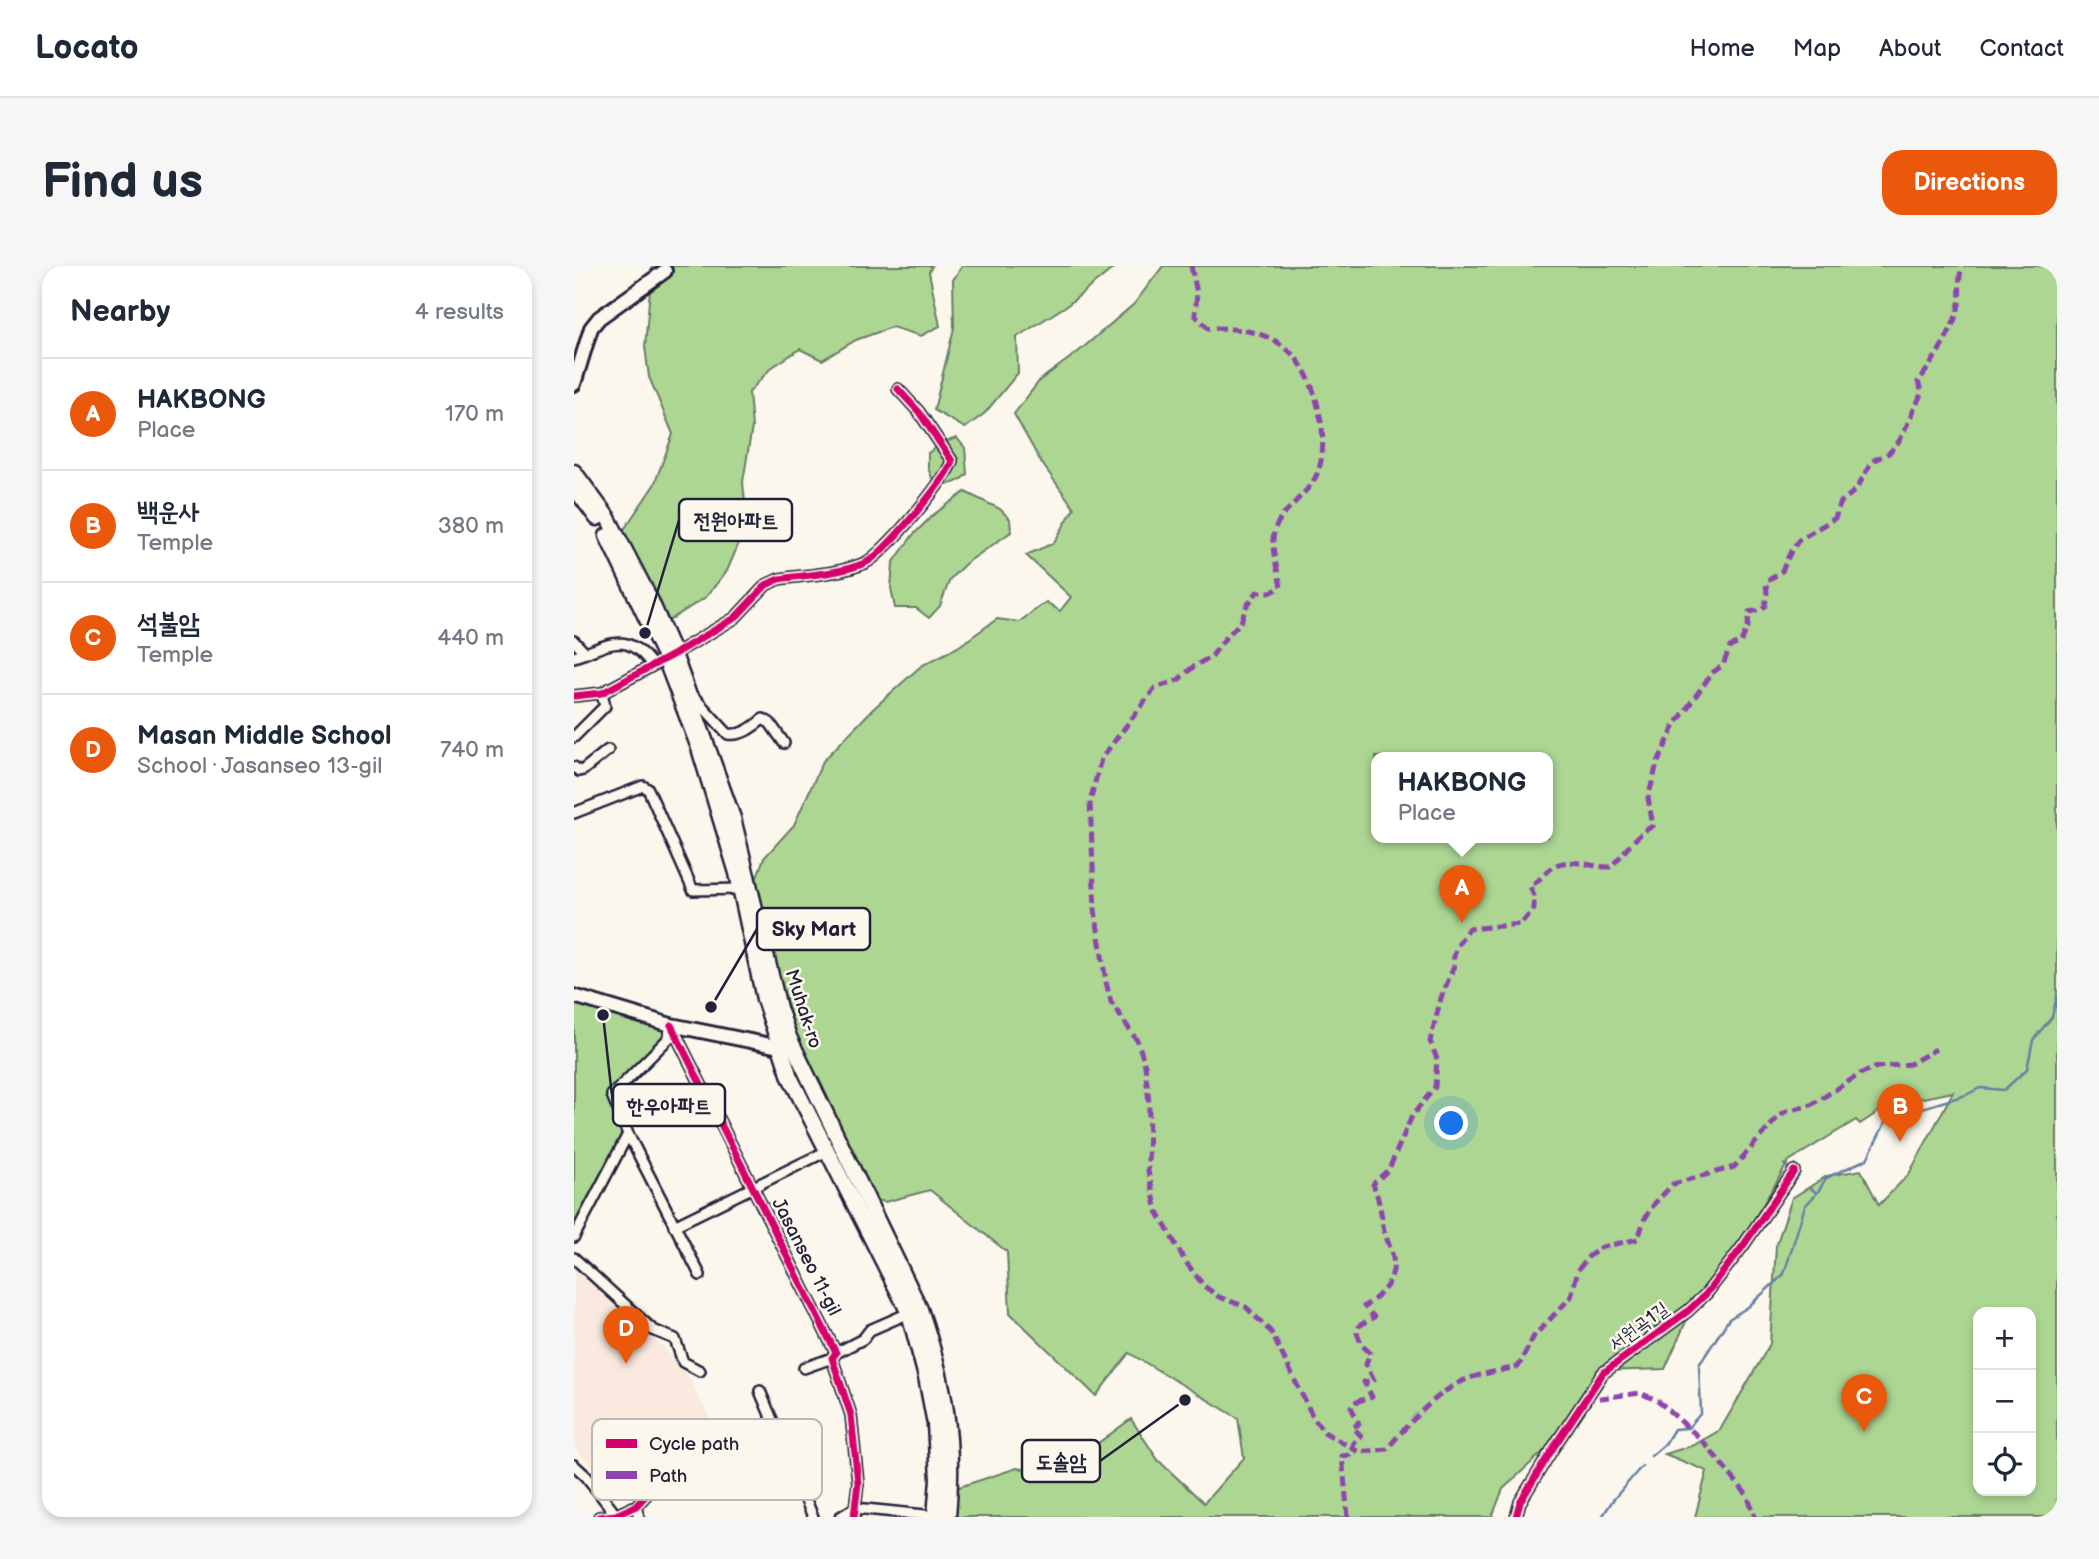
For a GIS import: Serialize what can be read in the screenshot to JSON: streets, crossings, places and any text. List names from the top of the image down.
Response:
{
  "streets": {
    "main road": ["Muhak-ro"],
    "street": ["Jasanseo 11-gil", "서원곡1길"]
  },
  "places": [
    "전원아파트",
    "Sky Mart",
    "한우아파트",
    "도솔암"
  ],
  "legend": ["Cycle path", "Path"],
  "page": {
    "header": "Locato",
    "nav": [
      "Home",
      "Map",
      "About",
      "Contact"
    ],
    "buttons": "Directions",
    "title": "Find us",
    "heading": ["Nearby", "4 results"],
    "list": [
      {
        "mark": "A",
        "name": "HAKBONG",
        "note": "Place",
        "value": "170 m"
      },
      {
        "mark": "B",
        "name": "백운사",
        "note": "Temple",
        "value": "380 m"
      },
      {
        "mark": "C",
        "name": "석불암",
        "note": "Temple",
        "value": "440 m"
      },
      {
        "mark": "D",
        "name": "Masan Middle School",
        "note": "School · Jasanseo 13-gil",
        "value": "740 m"
      }
    ],
    "popup": ["HAKBONG", "Place"],
    "pins": [
      "A",
      "B",
      "D",
      "C"
    ],
    "map_buttons": ["+", "−"]
  }
}
